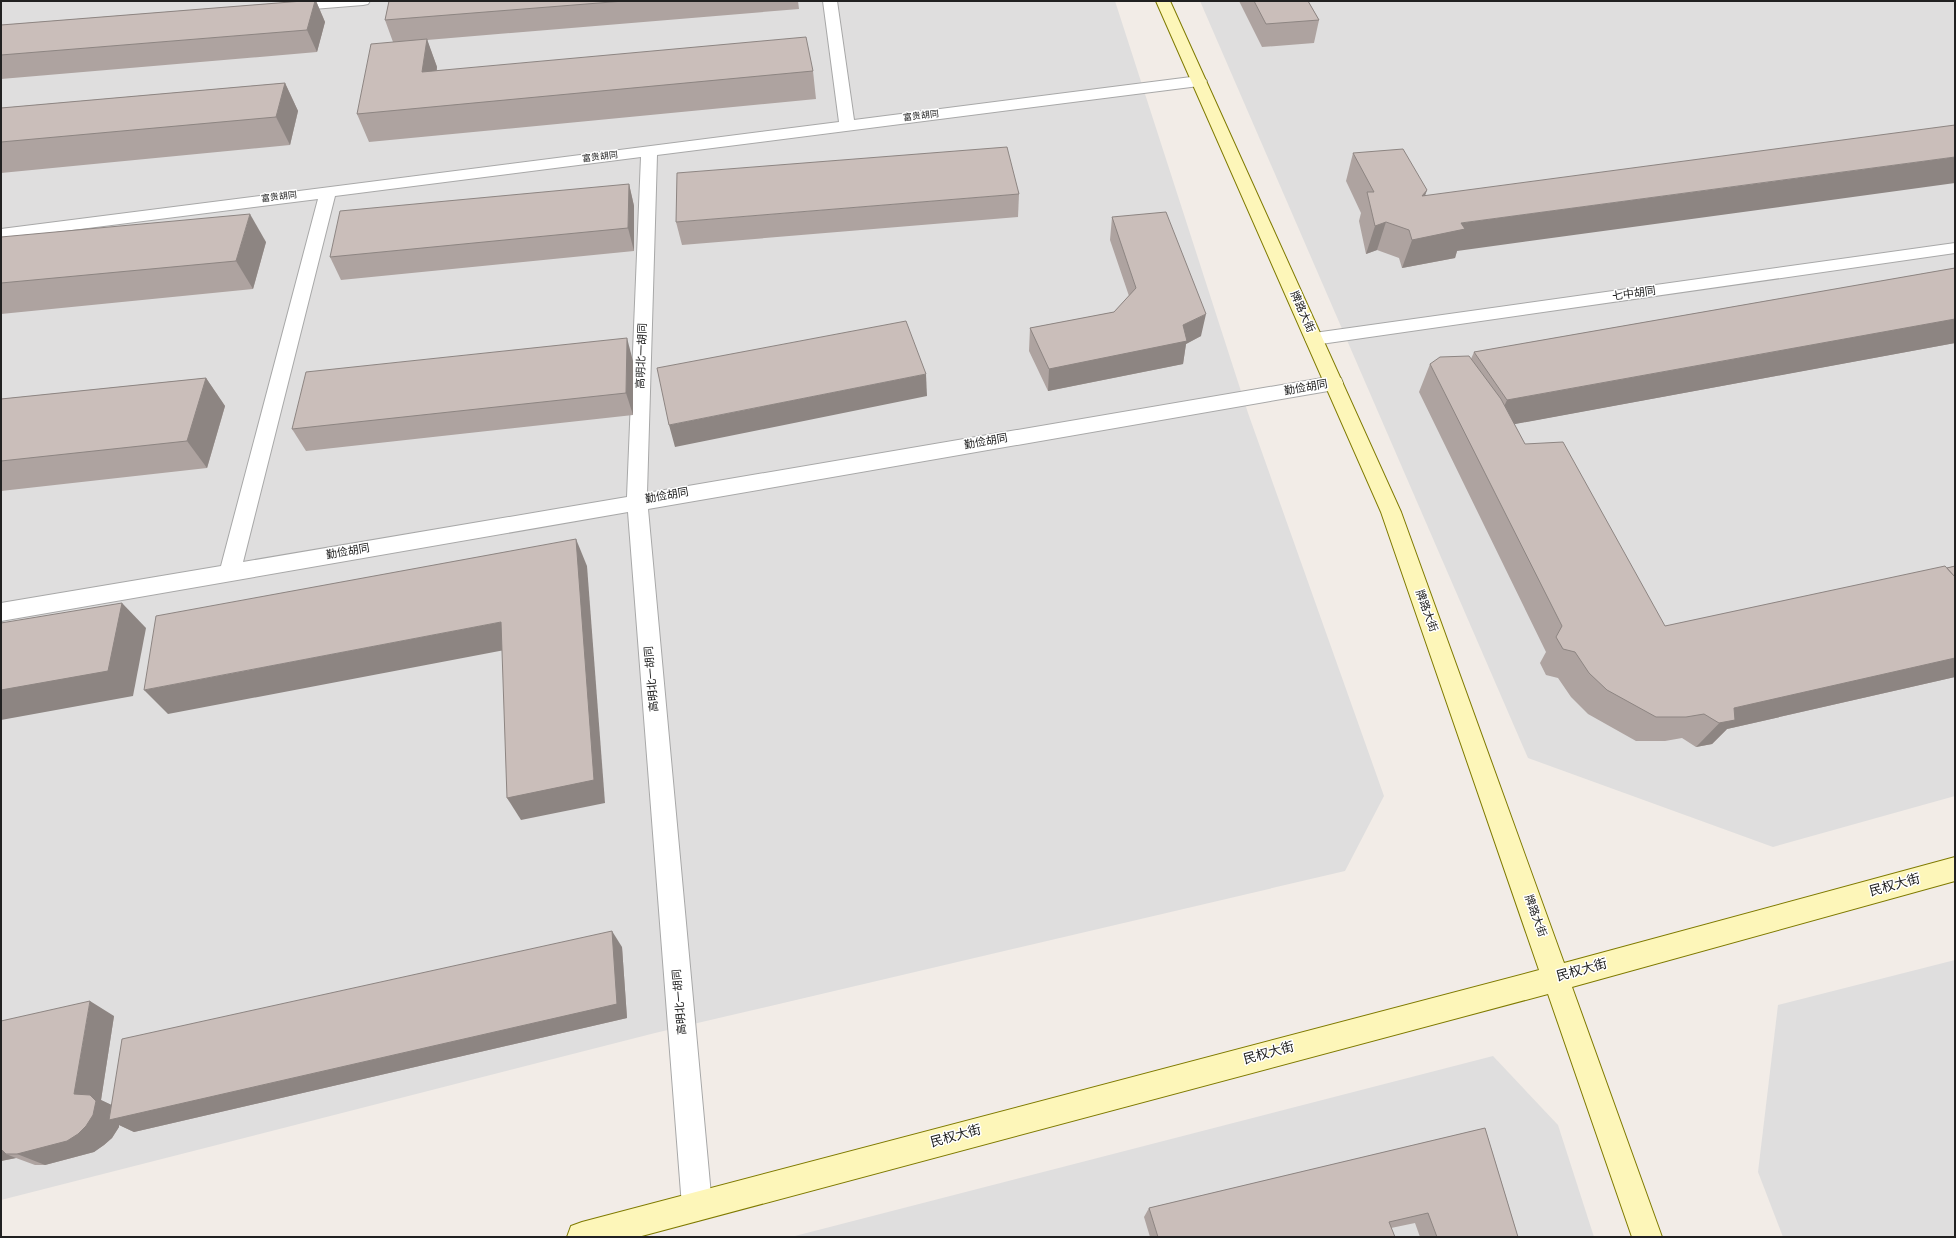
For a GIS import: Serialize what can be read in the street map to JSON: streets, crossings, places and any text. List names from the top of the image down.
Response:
{
  "streets": {
    "street": ["牌路大街", "民权大街"],
    "lane": [
      "富贵胡同",
      "七中胡同",
      "高明北一胡同",
      "勤俭胡同"
    ]
  },
  "crossings": [
    ["富贵胡同", "牌路大街"],
    ["富贵胡同", "高明北一胡同"],
    ["七中胡同", "牌路大街"],
    ["牌路大街", "勤俭胡同"],
    ["牌路大街", "民权大街"],
    ["高明北一胡同", "勤俭胡同"],
    ["高明北一胡同", "民权大街"]
  ]
}
